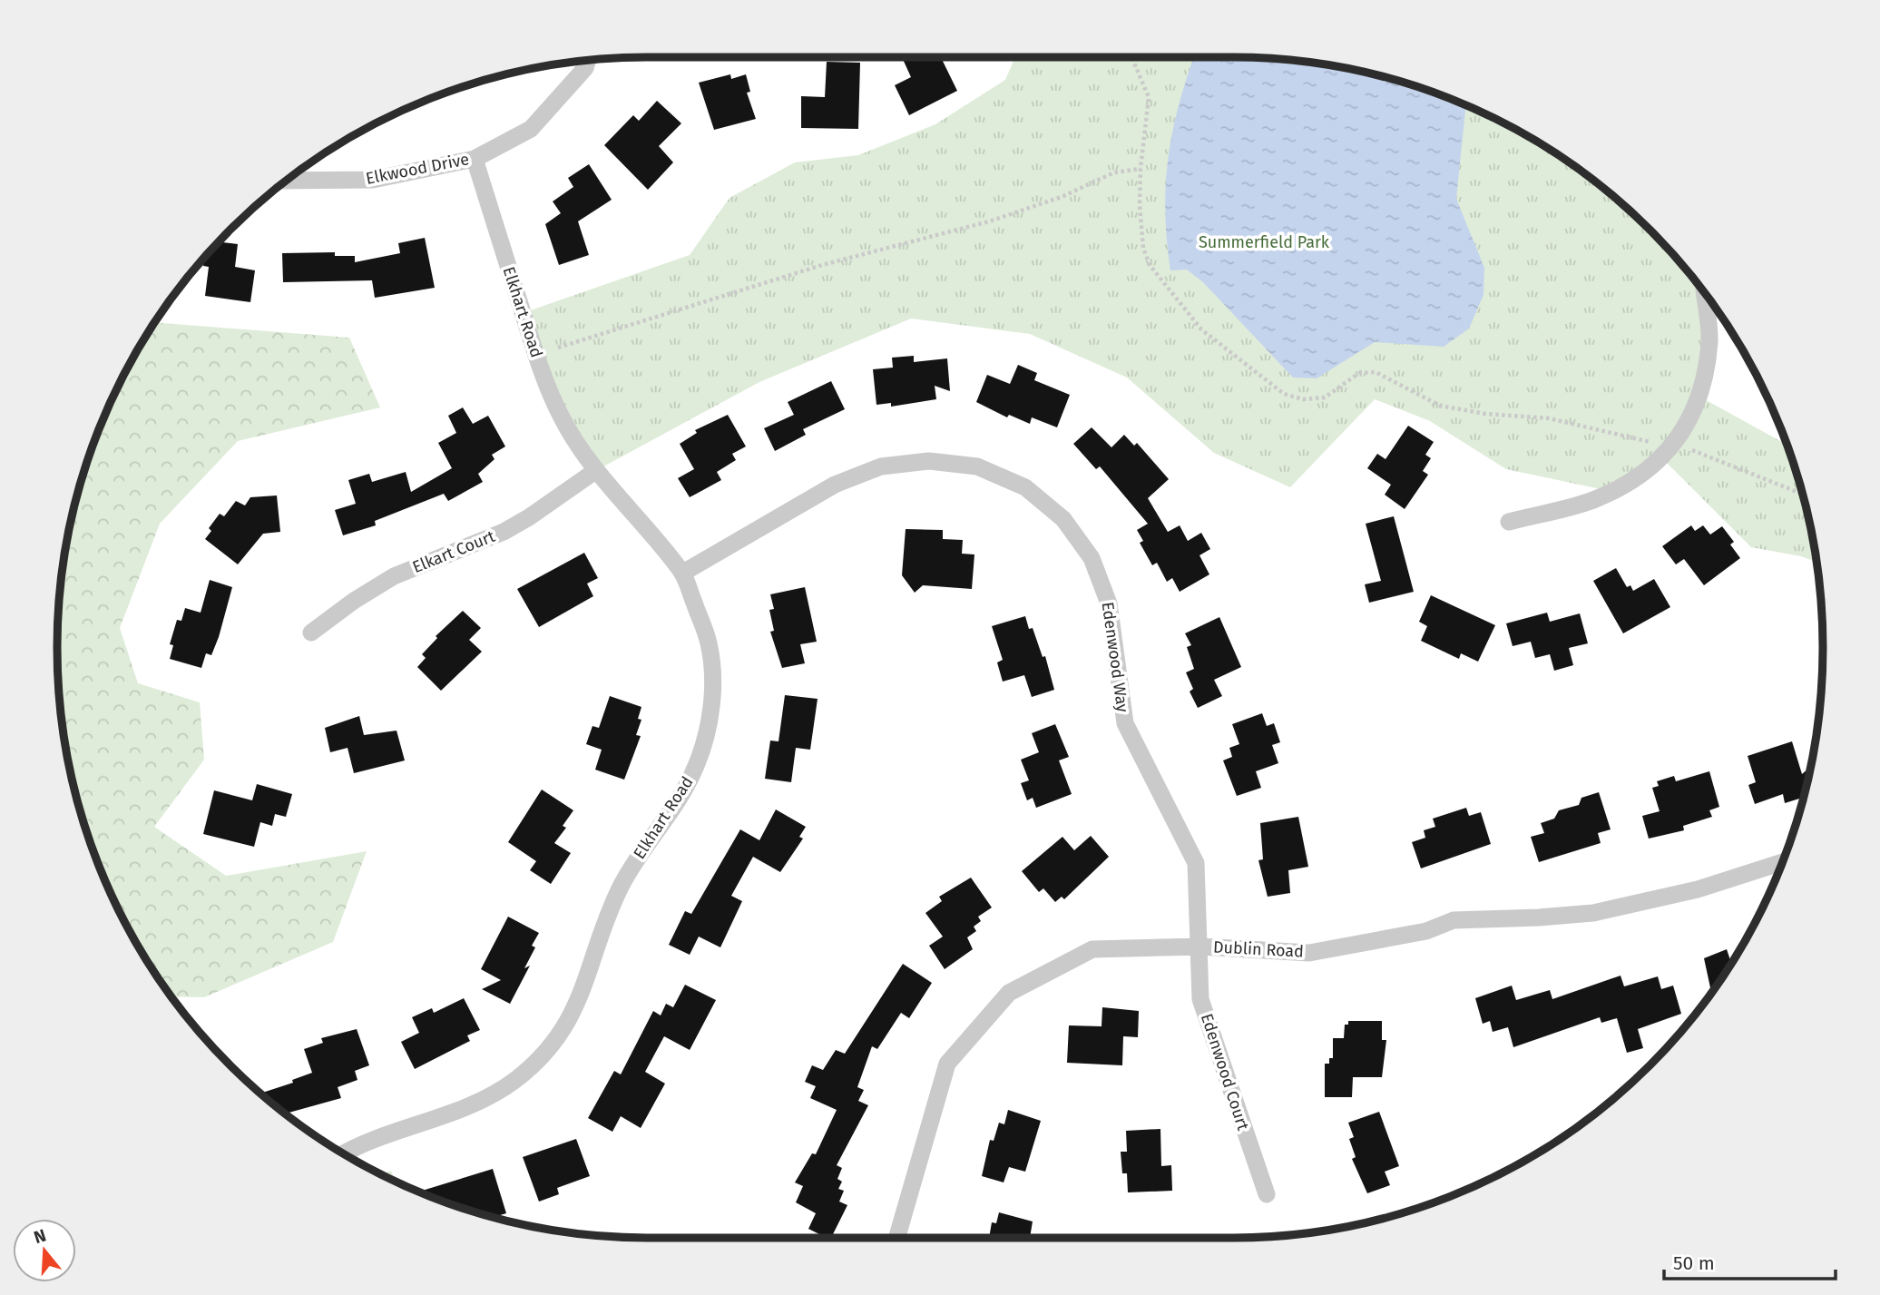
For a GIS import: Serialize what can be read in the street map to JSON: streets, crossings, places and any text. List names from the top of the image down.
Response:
{
  "streets": {
    "street": [
      "Elkwood Drive",
      "Elkhart Road",
      "Elkart Court",
      "Edenwood Way",
      "Dublin Road",
      "Edenwood Court"
    ]
  },
  "crossings": [
    ["Elkwood Drive", "Elkhart Road"],
    ["Elkhart Road", "Elkart Court"],
    ["Elkhart Road", "Edenwood Way"],
    ["Edenwood Way", "Dublin Road"],
    ["Edenwood Way", "Edenwood Court"],
    ["Dublin Road", "Edenwood Court"]
  ],
  "parks": ["Summerfield Park"],
  "scale_bar": "50 m",
  "north": "top"
}
